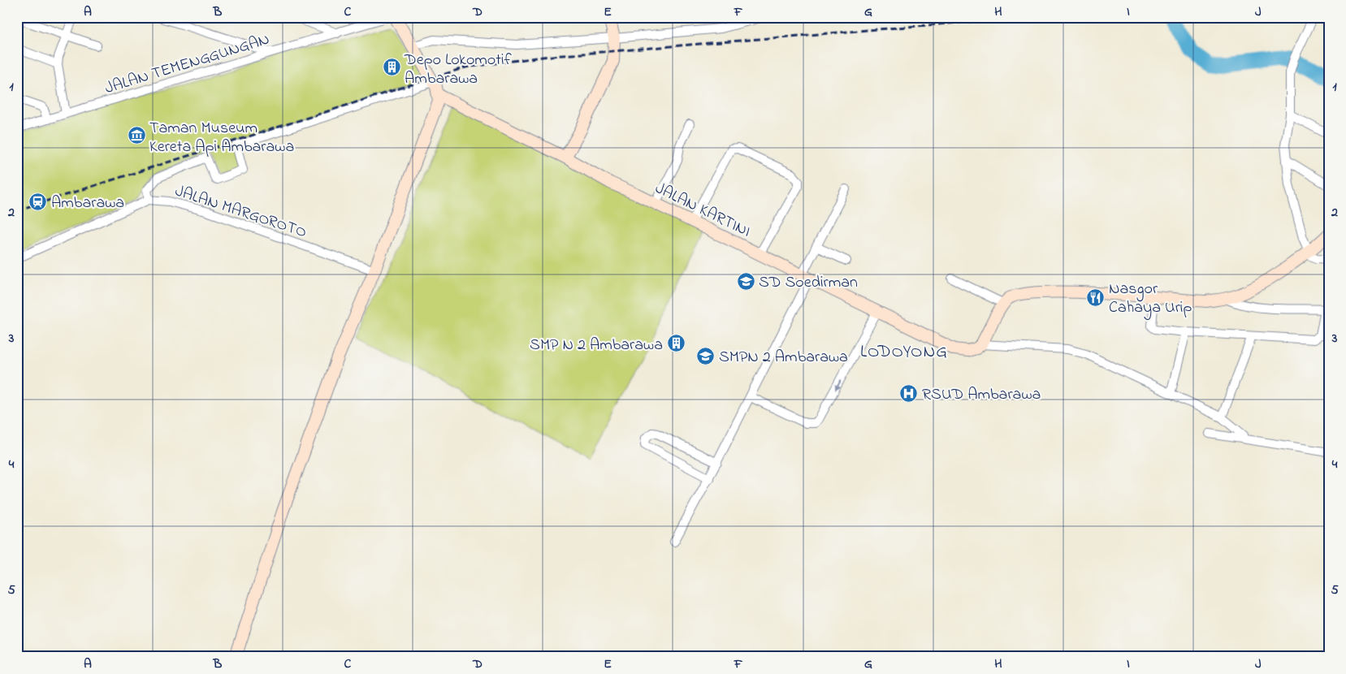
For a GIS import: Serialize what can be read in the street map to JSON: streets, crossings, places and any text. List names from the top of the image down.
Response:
{
  "streets": {
    "street": ["JALAN TEMENGGUNGAN", "JALAN KARTINI", "JALAN MARGOROTO"]
  },
  "districts": ["LODOYONG"],
  "places": {
    "building": ["Depo Lokomotif Ambarawa", "SMP N 2 Ambarawa"],
    "museum": ["Taman Museum Kereta Api Ambarawa"],
    "station": ["Ambarawa"],
    "school or university": ["SD Soedirman", "SMPN 2 Ambarawa"],
    "restaurant": ["Nasgor Cahaya Urip"],
    "hospital": ["RSUD Ambarawa"]
  },
  "grid": {
    "columns": [
      "A",
      "B",
      "C",
      "D",
      "E",
      "F",
      "G",
      "H",
      "I",
      "J"
    ],
    "rows": [
      "1",
      "2",
      "3",
      "4",
      "5"
    ]
  }
}
